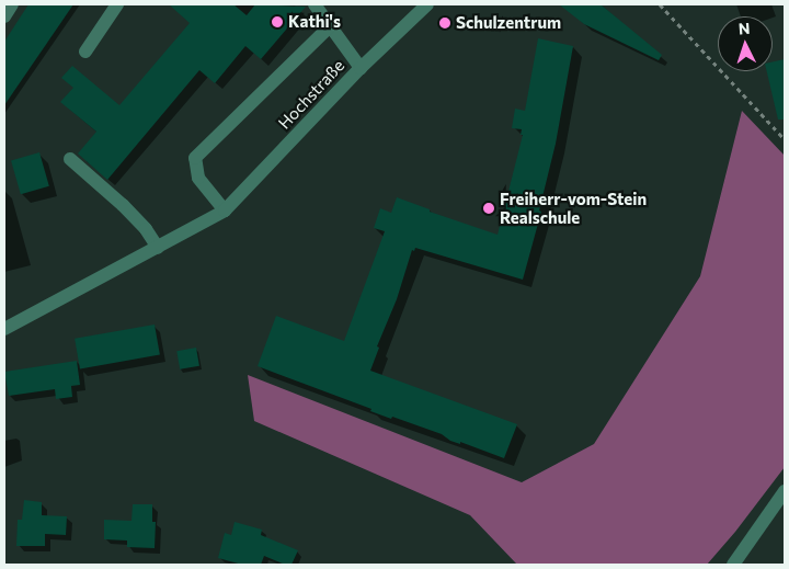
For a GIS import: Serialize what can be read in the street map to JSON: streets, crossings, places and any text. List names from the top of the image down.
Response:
{
  "streets": {
    "street": ["Hochstraße"]
  },
  "places": ["Kathi's", "Schulzentrum", "Freiherr-vom-Stein Realschule"],
  "north": "top"
}
